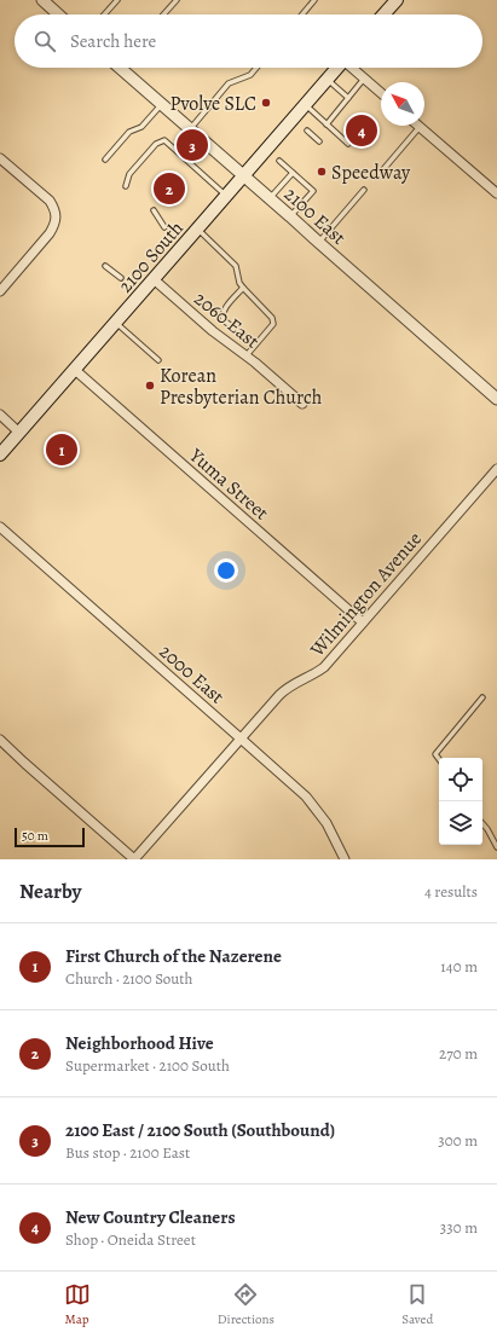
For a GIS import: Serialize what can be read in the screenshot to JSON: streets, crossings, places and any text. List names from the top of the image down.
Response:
{
  "streets": {
    "main road": ["2100 South"],
    "street": [
      "2100 East",
      "2060 East",
      "Yuma Street",
      "Wilmington Avenue",
      "2000 East"
    ]
  },
  "crossings": [
    ["2100 East", "2100 South"],
    ["2100 South", "2060 East"],
    ["2100 South", "Yuma Street"],
    ["Yuma Street", "Wilmington Avenue"],
    ["Wilmington Avenue", "2000 East"]
  ],
  "places": ["Pvolve SLC", "Speedway", "Korean Presbyterian Church"],
  "scale_bar": "50 m",
  "north": "top left",
  "page": {
    "search": "Search here",
    "pins": [
      "4",
      "3",
      "2",
      "1"
    ],
    "scale": "50 m",
    "heading": ["Nearby", "4 results"],
    "list": [
      {
        "mark": "1",
        "name": "First Church of the Nazerene",
        "note": "Church · 2100 South",
        "value": "140 m"
      },
      {
        "mark": "2",
        "name": "Neighborhood Hive",
        "note": "Supermarket · 2100 South",
        "value": "270 m"
      },
      {
        "mark": "3",
        "name": "2100 East / 2100 South (Southbound)",
        "note": "Bus stop · 2100 East",
        "value": "300 m"
      },
      {
        "mark": "4",
        "name": "New Country Cleaners",
        "note": "Shop · Oneida Street",
        "value": "330 m"
      }
    ],
    "nav": ["Map", "Directions", "Saved"]
  }
}
